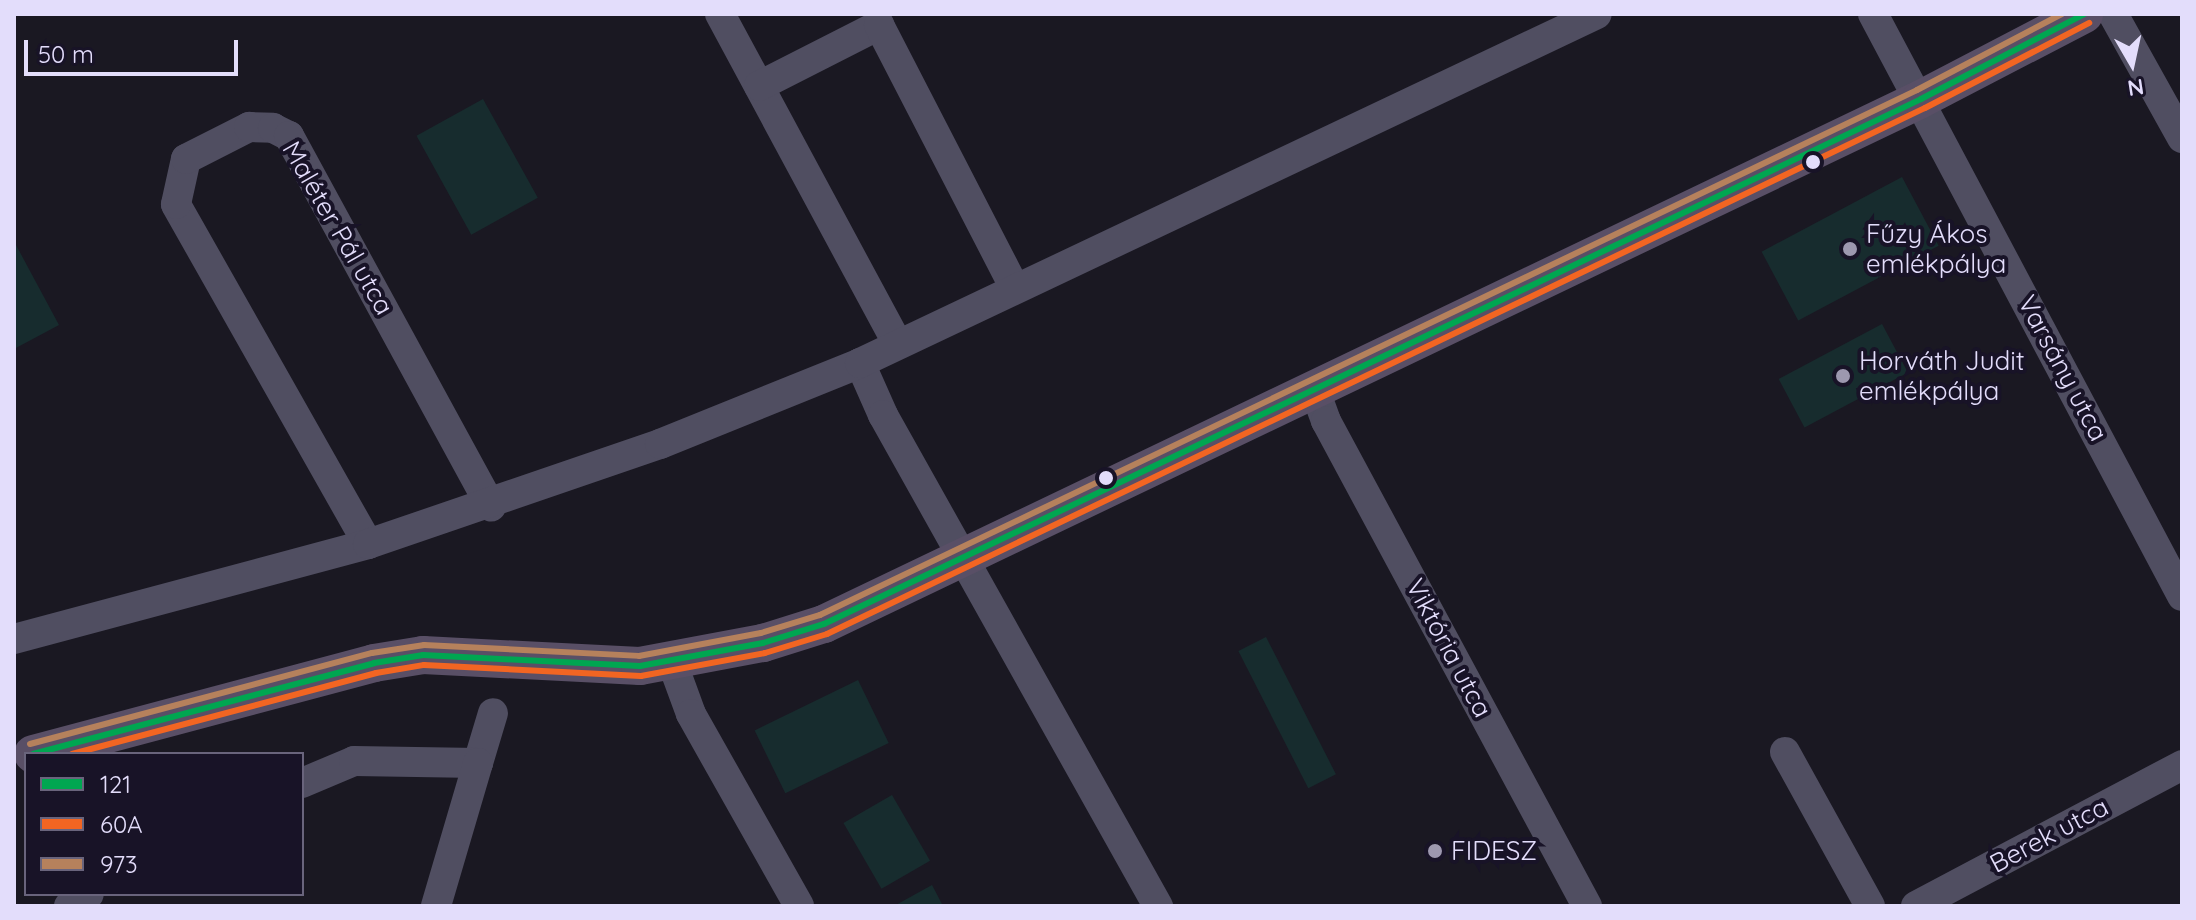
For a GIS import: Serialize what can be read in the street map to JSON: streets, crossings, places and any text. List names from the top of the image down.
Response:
{
  "streets": {
    "street": [
      "Maléter Pál utca",
      "Varsány utca",
      "Viktória utca",
      "Berek utca"
    ]
  },
  "places": ["Fűzy Ákos emlékpálya", "Horváth Judit emlékpálya", "FIDESZ"],
  "lines": ["transit line 121", "transit line 973", "transit line 60A"],
  "legend": ["121", "60A", "973"],
  "scale_bar": "50 m",
  "north": "bottom"
}
